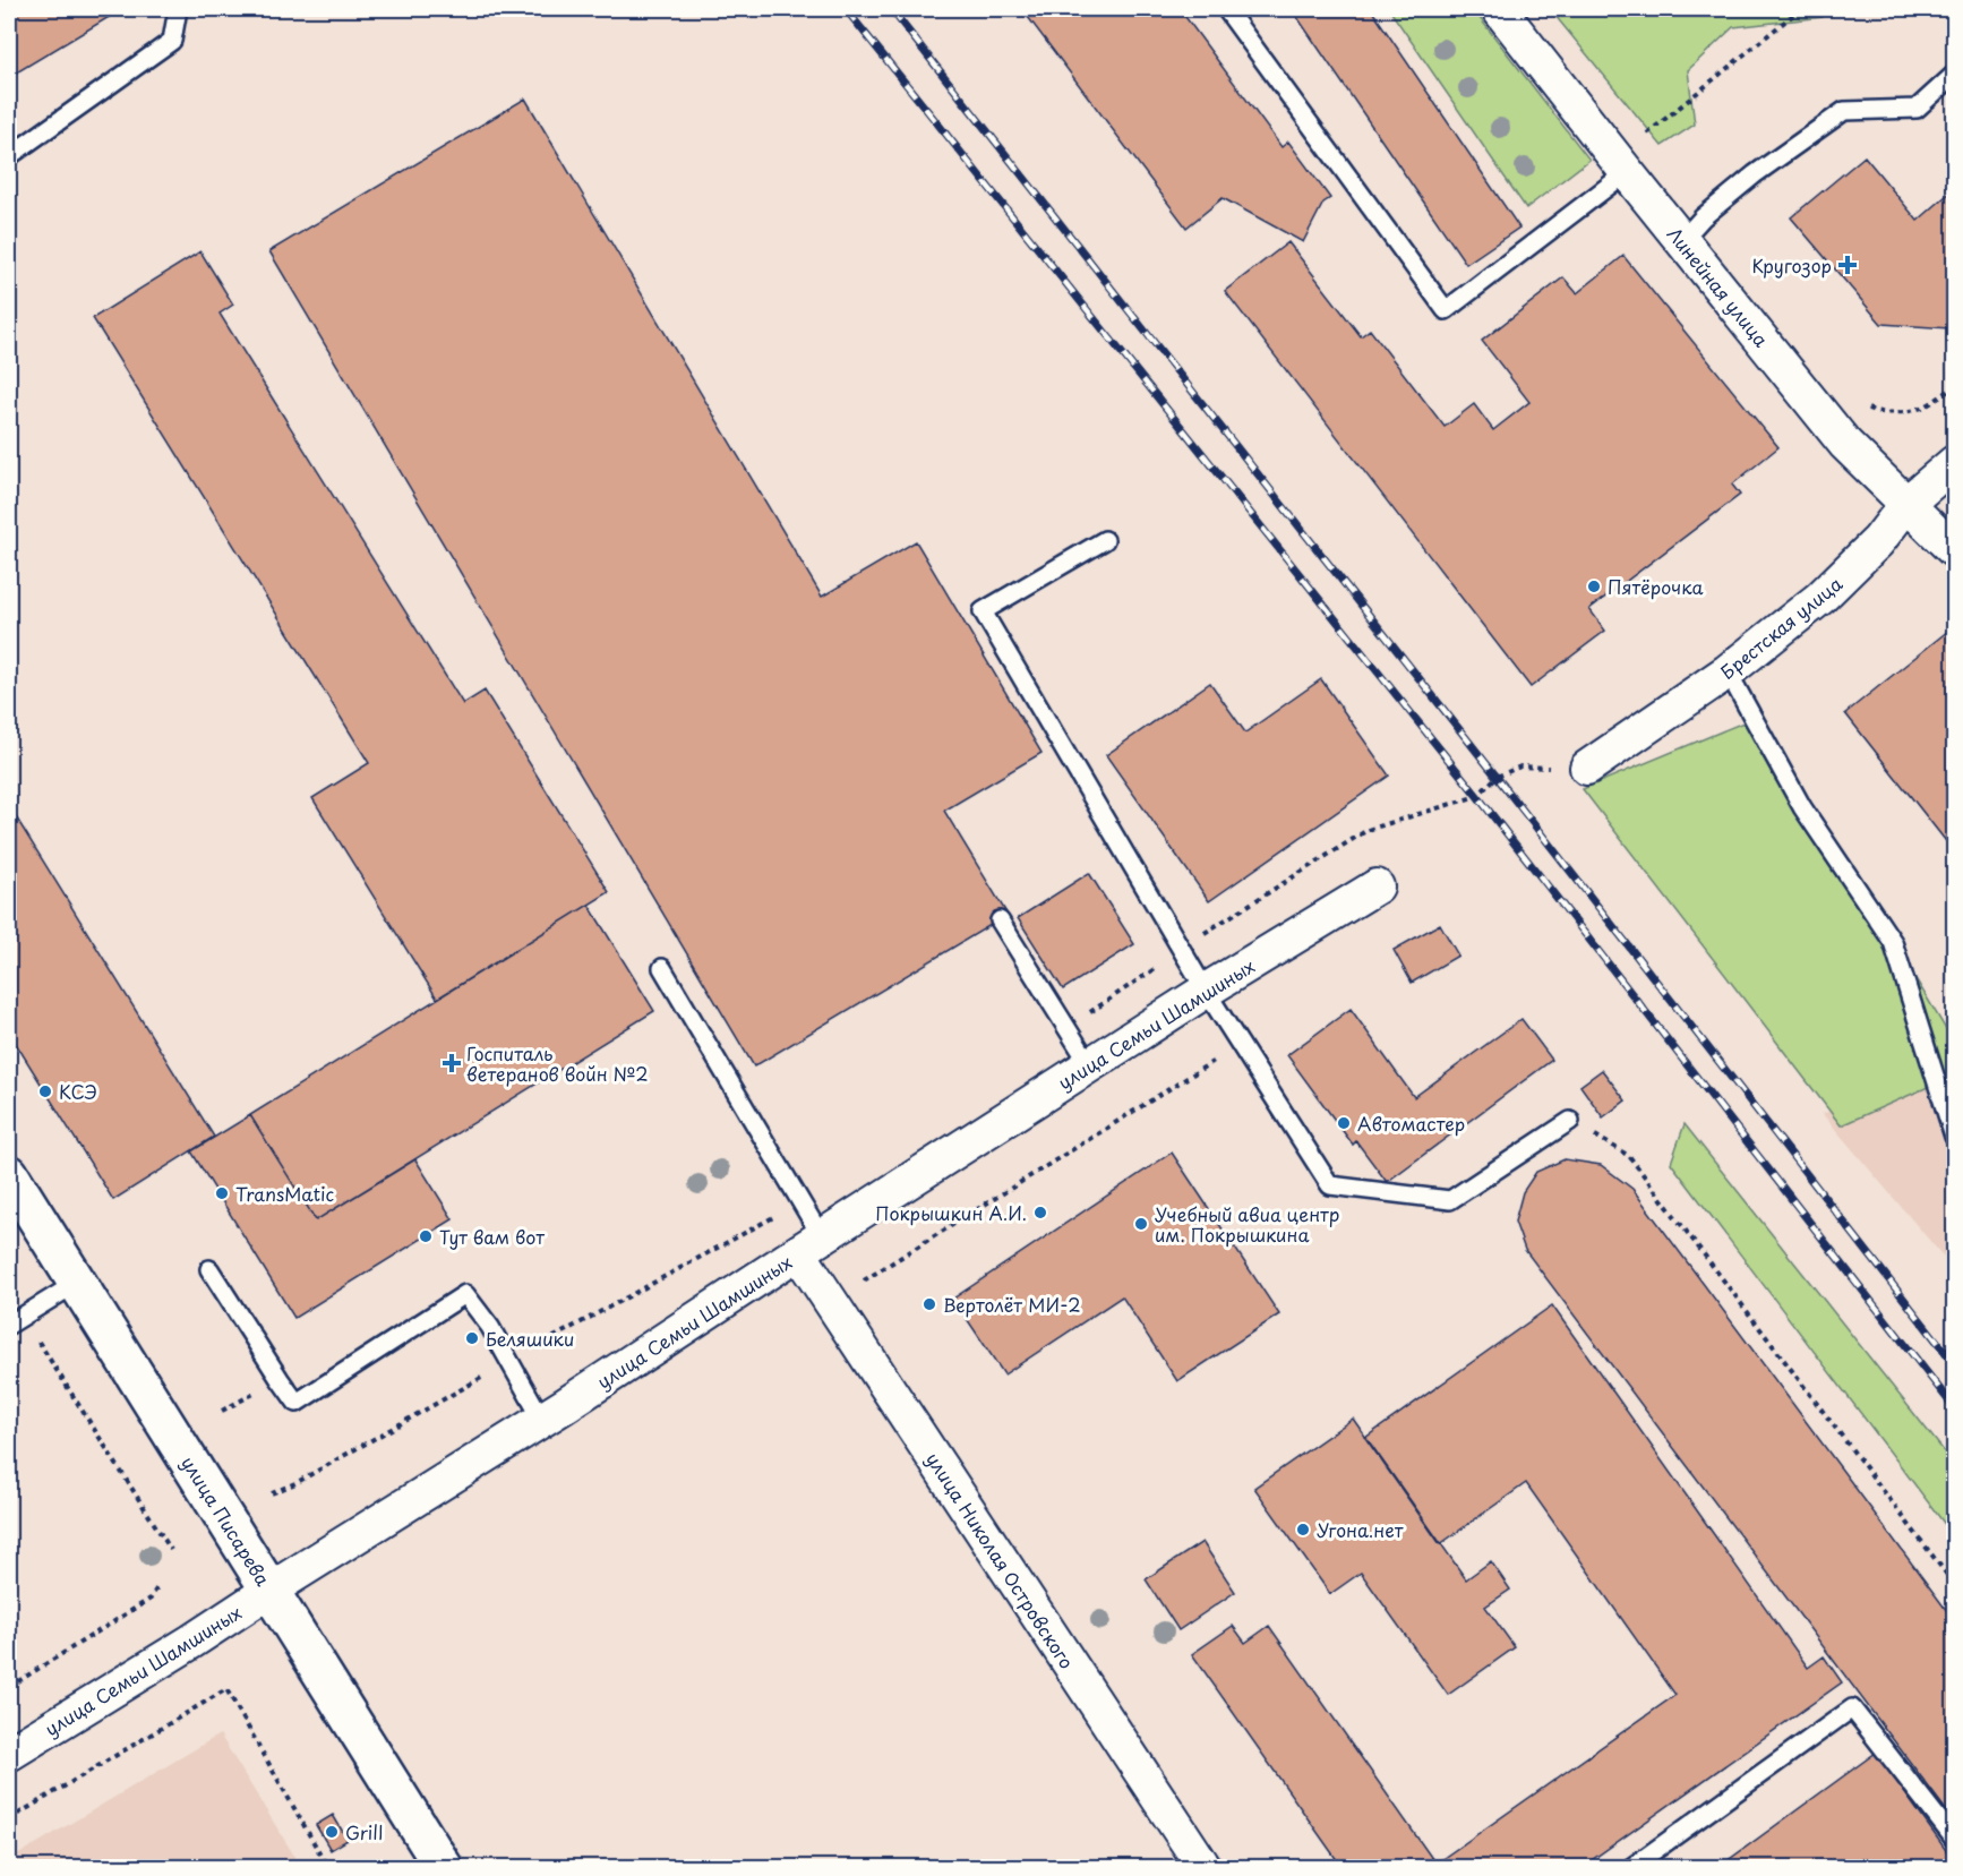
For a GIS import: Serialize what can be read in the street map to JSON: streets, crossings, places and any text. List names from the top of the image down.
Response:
{
  "streets": {
    "main road": ["улица Писарева"],
    "street": [
      "Линейная улица",
      "Брестская улица",
      "улица Семьи Шамшиных",
      "улица Николая Островского"
    ]
  },
  "crossings": [
    ["Линейная улица", "Брестская улица"],
    ["улица Семьи Шамшиных", "улица Писарева"],
    ["улица Семьи Шамшиных", "улица Николая Островского"]
  ],
  "places": {
    "health": ["Кругозор", "Госпиталь ветеранов войн №2"],
    "other": [
      "Пятёрочка",
      "КСЭ",
      "Автомастер",
      "TransMatic",
      "Покрышкин А.И.",
      "Учебный авиа центр им. Покрышкина",
      "Тут вам вот",
      "Вертолёт МИ-2",
      "Беляшики",
      "Угона.нет",
      "Grill"
    ]
  }
}
